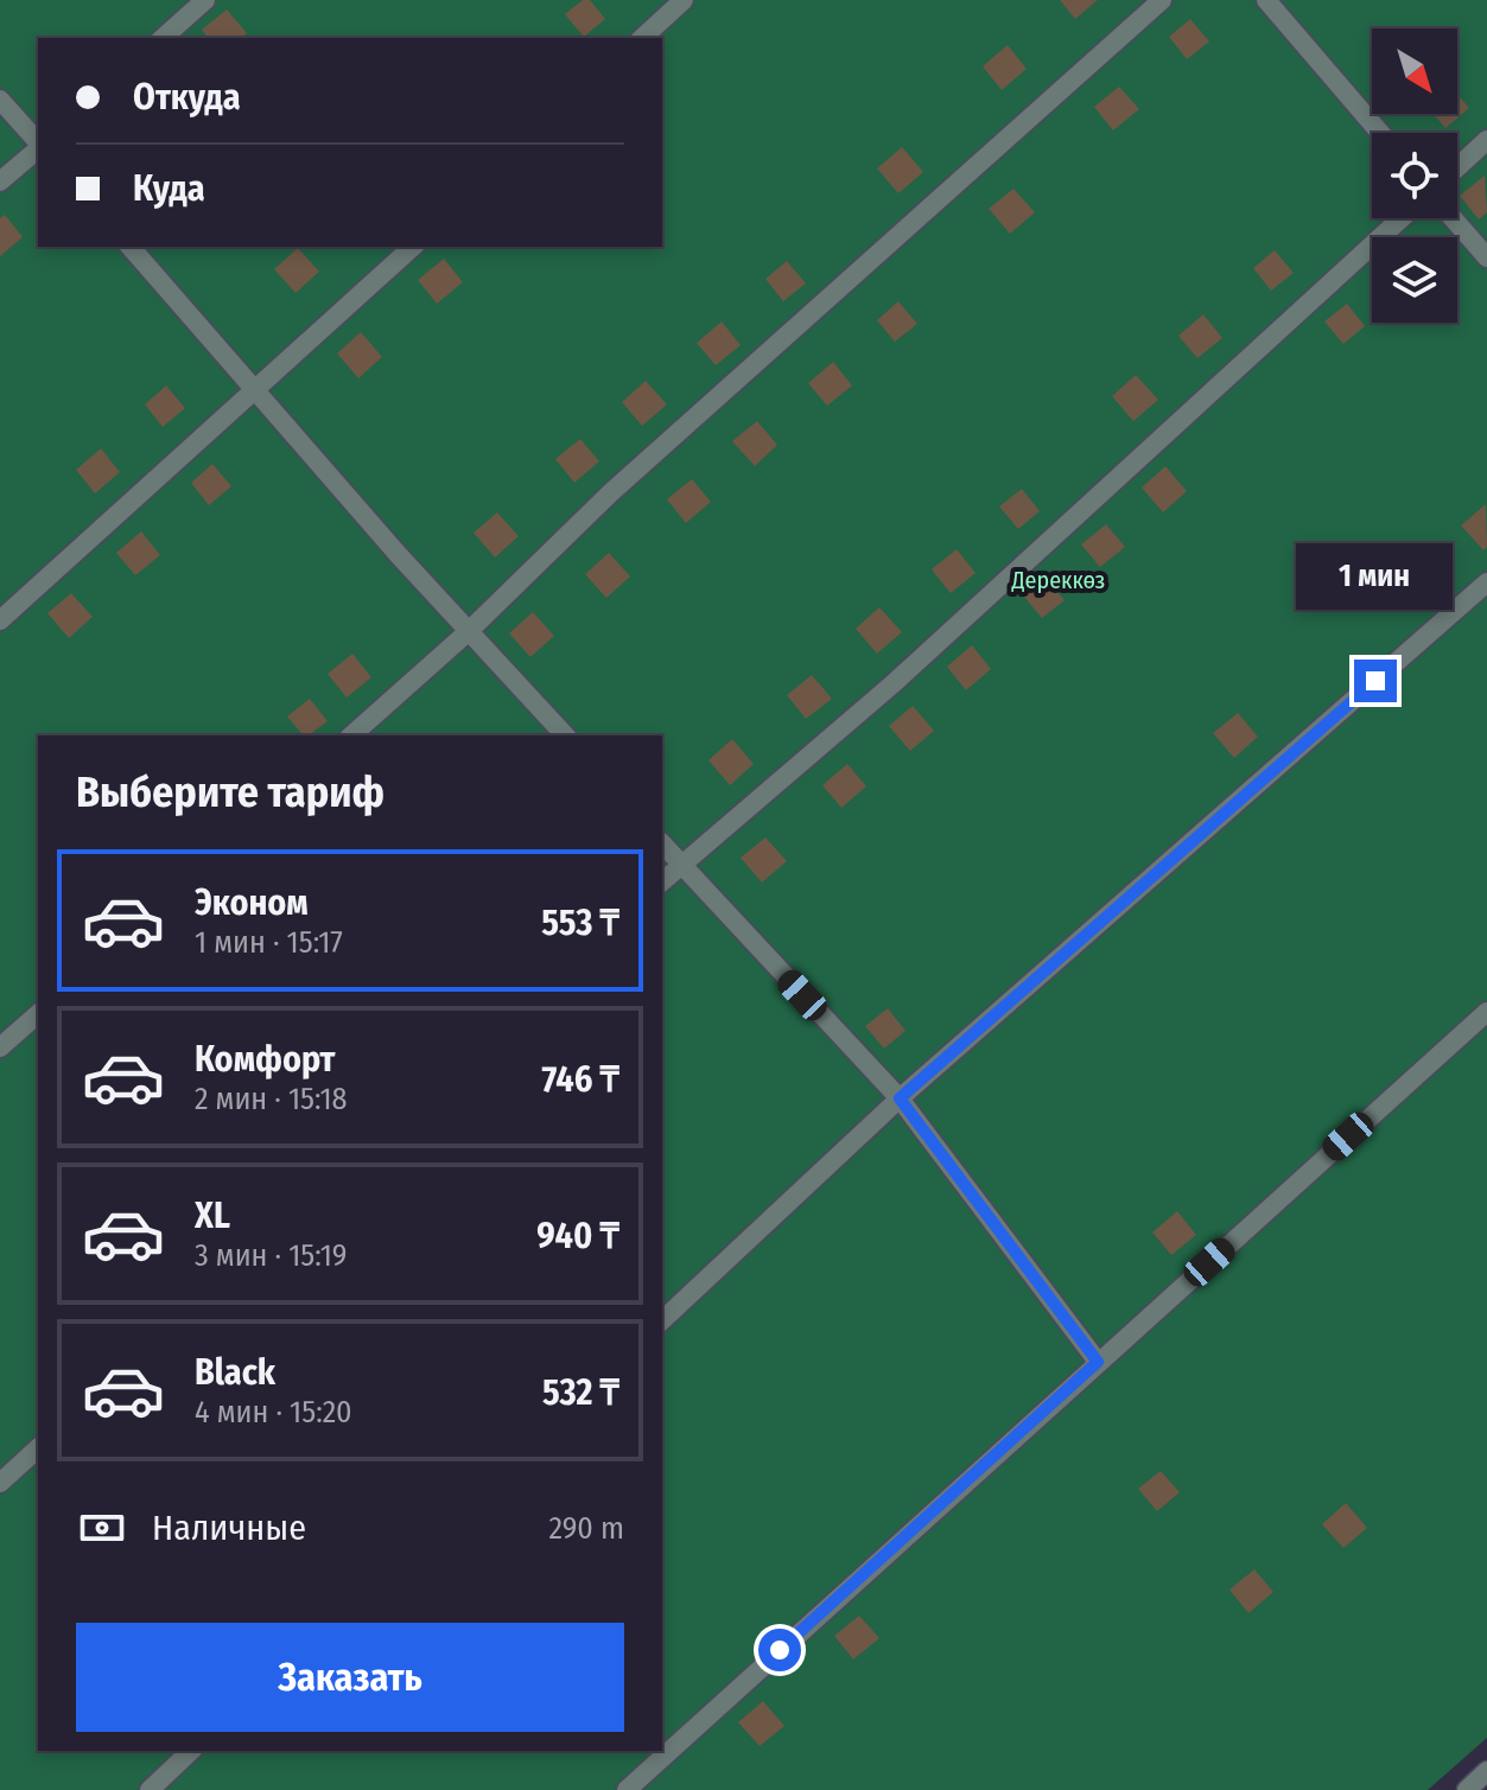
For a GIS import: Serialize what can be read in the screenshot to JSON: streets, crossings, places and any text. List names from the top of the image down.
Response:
{
  "parks": ["Дереккөз"],
  "north": "bottom right",
  "page": {
    "banner": ["Откуда", "Куда"],
    "bubble": "1 мин",
    "heading": "Выберите тариф",
    "list": [
      {
        "name": "Эконом",
        "note": "1 мин · 15:17",
        "value": "553 ₸"
      },
      {
        "name": "Комфорт",
        "note": "2 мин · 15:18",
        "value": "746 ₸"
      },
      {
        "name": "XL",
        "note": "3 мин · 15:19",
        "value": "940 ₸"
      },
      {
        "name": "Black",
        "note": "4 мин · 15:20",
        "value": "532 ₸"
      }
    ],
    "pay": ["Наличные", "290 m"],
    "buttons": "Заказать"
  }
}
